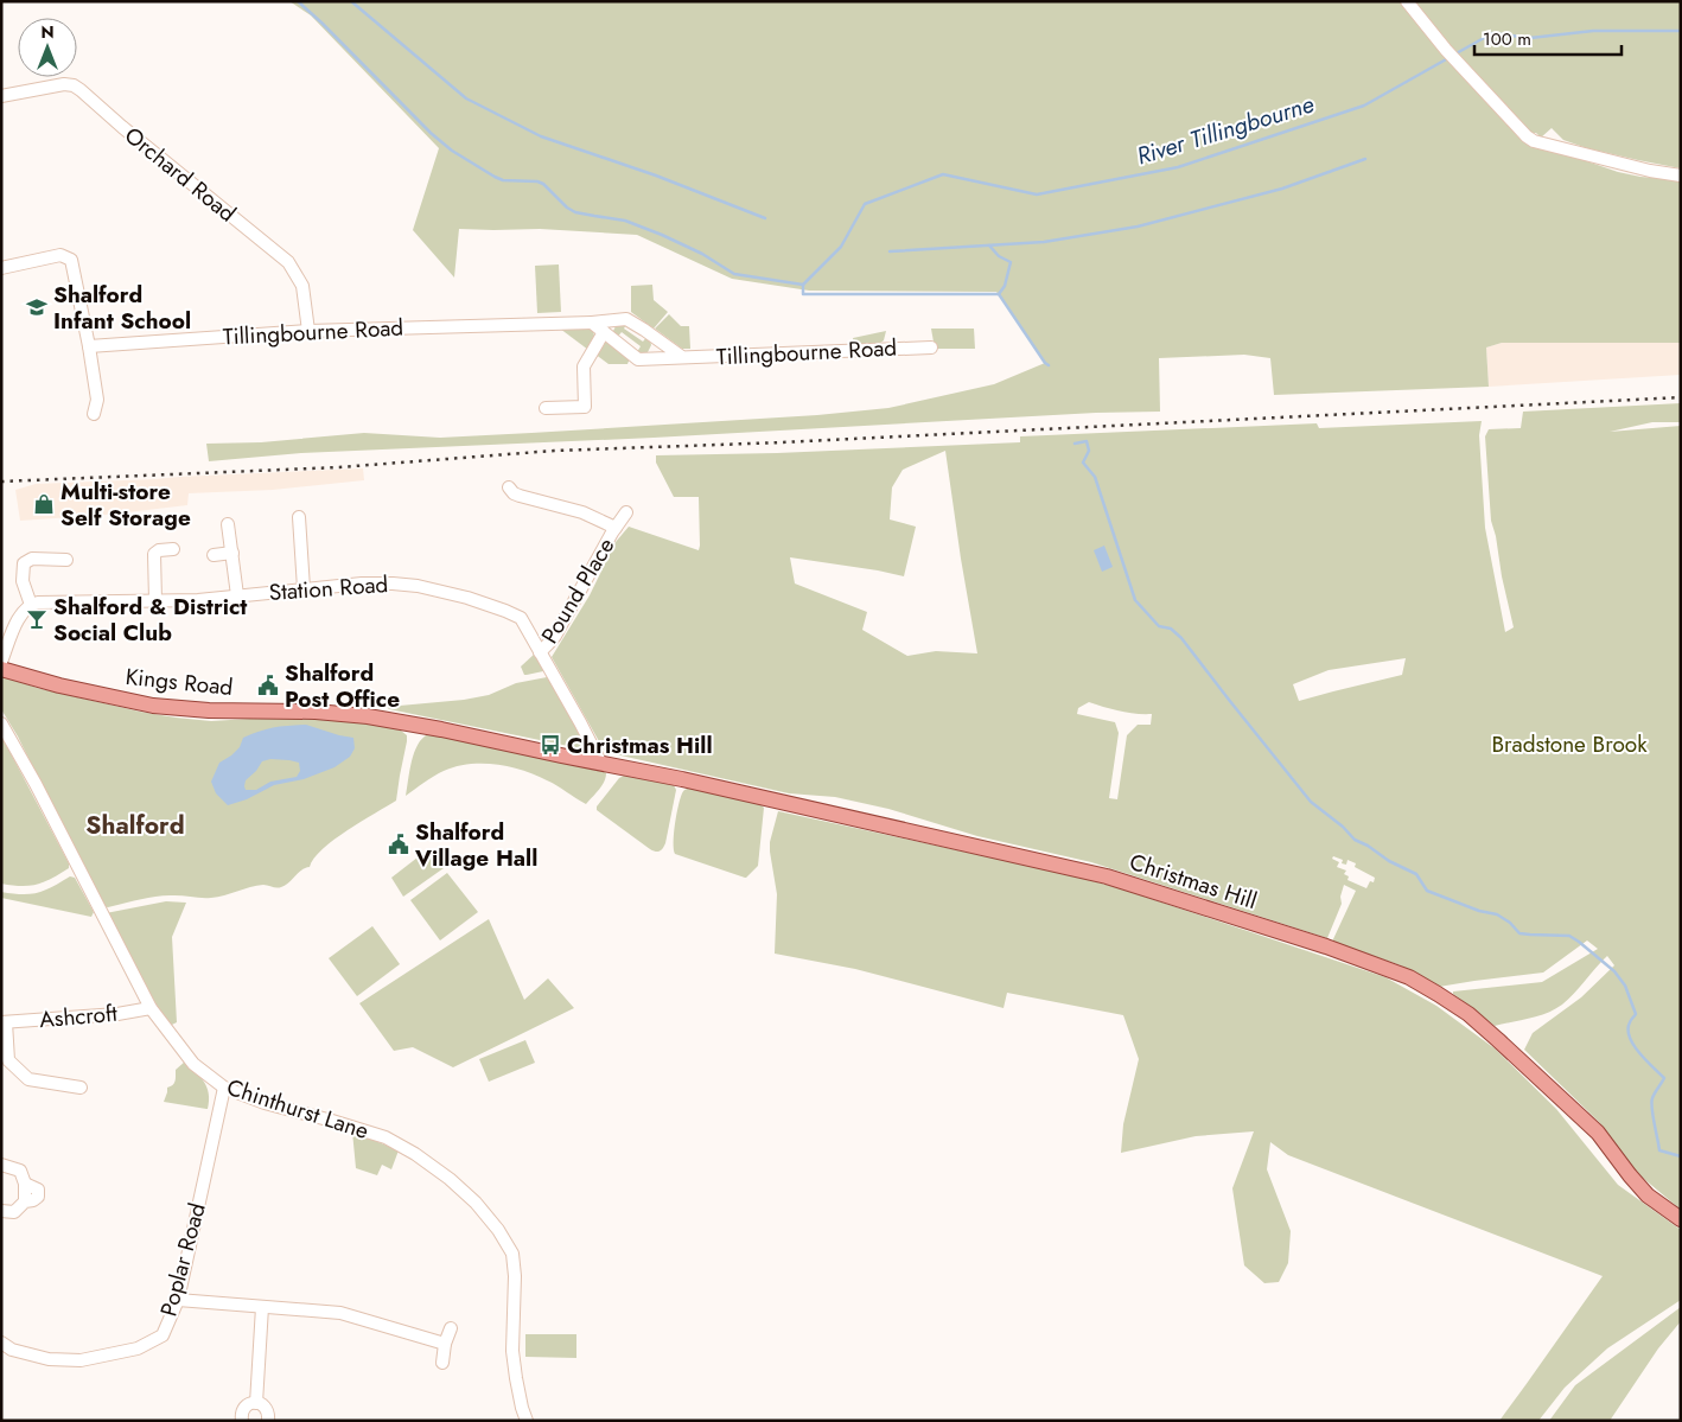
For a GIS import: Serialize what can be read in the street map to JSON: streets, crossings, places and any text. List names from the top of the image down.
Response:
{
  "streets": {
    "main road": ["Kings Road", "Christmas Hill"],
    "street": [
      "Orchard Road",
      "Tillingbourne Road",
      "Station Road",
      "Pound Place",
      "Ashcroft",
      "Chinthurst Lane",
      "Poplar Road"
    ]
  },
  "crossings": [
    ["Orchard Road", "Tillingbourne Road"],
    ["Station Road", "Pound Place"],
    ["Station Road", "Kings Road"],
    ["Station Road", "Christmas Hill"],
    ["Kings Road", "Christmas Hill"],
    ["Ashcroft", "Chinthurst Lane"],
    ["Chinthurst Lane", "Poplar Road"]
  ],
  "districts": ["Shalford"],
  "water": ["River Tillingbourne"],
  "parks": ["Bradstone Brook"],
  "places": {
    "school or university": ["Shalford Infant School"],
    "shop": ["Multi-store Self Storage"],
    "bar": ["Shalford & District Social Club"],
    "public building": ["Shalford Post Office", "Shalford Village Hall"],
    "bus stop": ["Christmas Hill"]
  },
  "scale_bar": "100 m",
  "north": "top"
}
